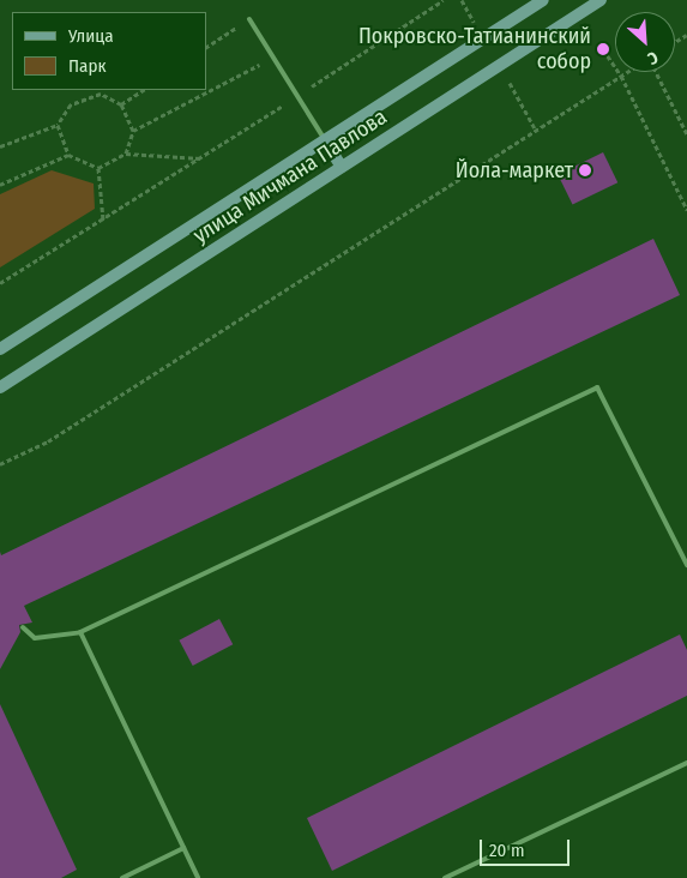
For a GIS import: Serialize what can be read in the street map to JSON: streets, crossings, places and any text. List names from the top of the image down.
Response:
{
  "streets": {
    "main road": ["улица Мичмана Павлова"]
  },
  "places": ["Покровско-Татианинский собор", "Йола-маркет"],
  "legend": ["Улица", "Парк"],
  "scale_bar": "20 m",
  "north": "bottom right"
}
